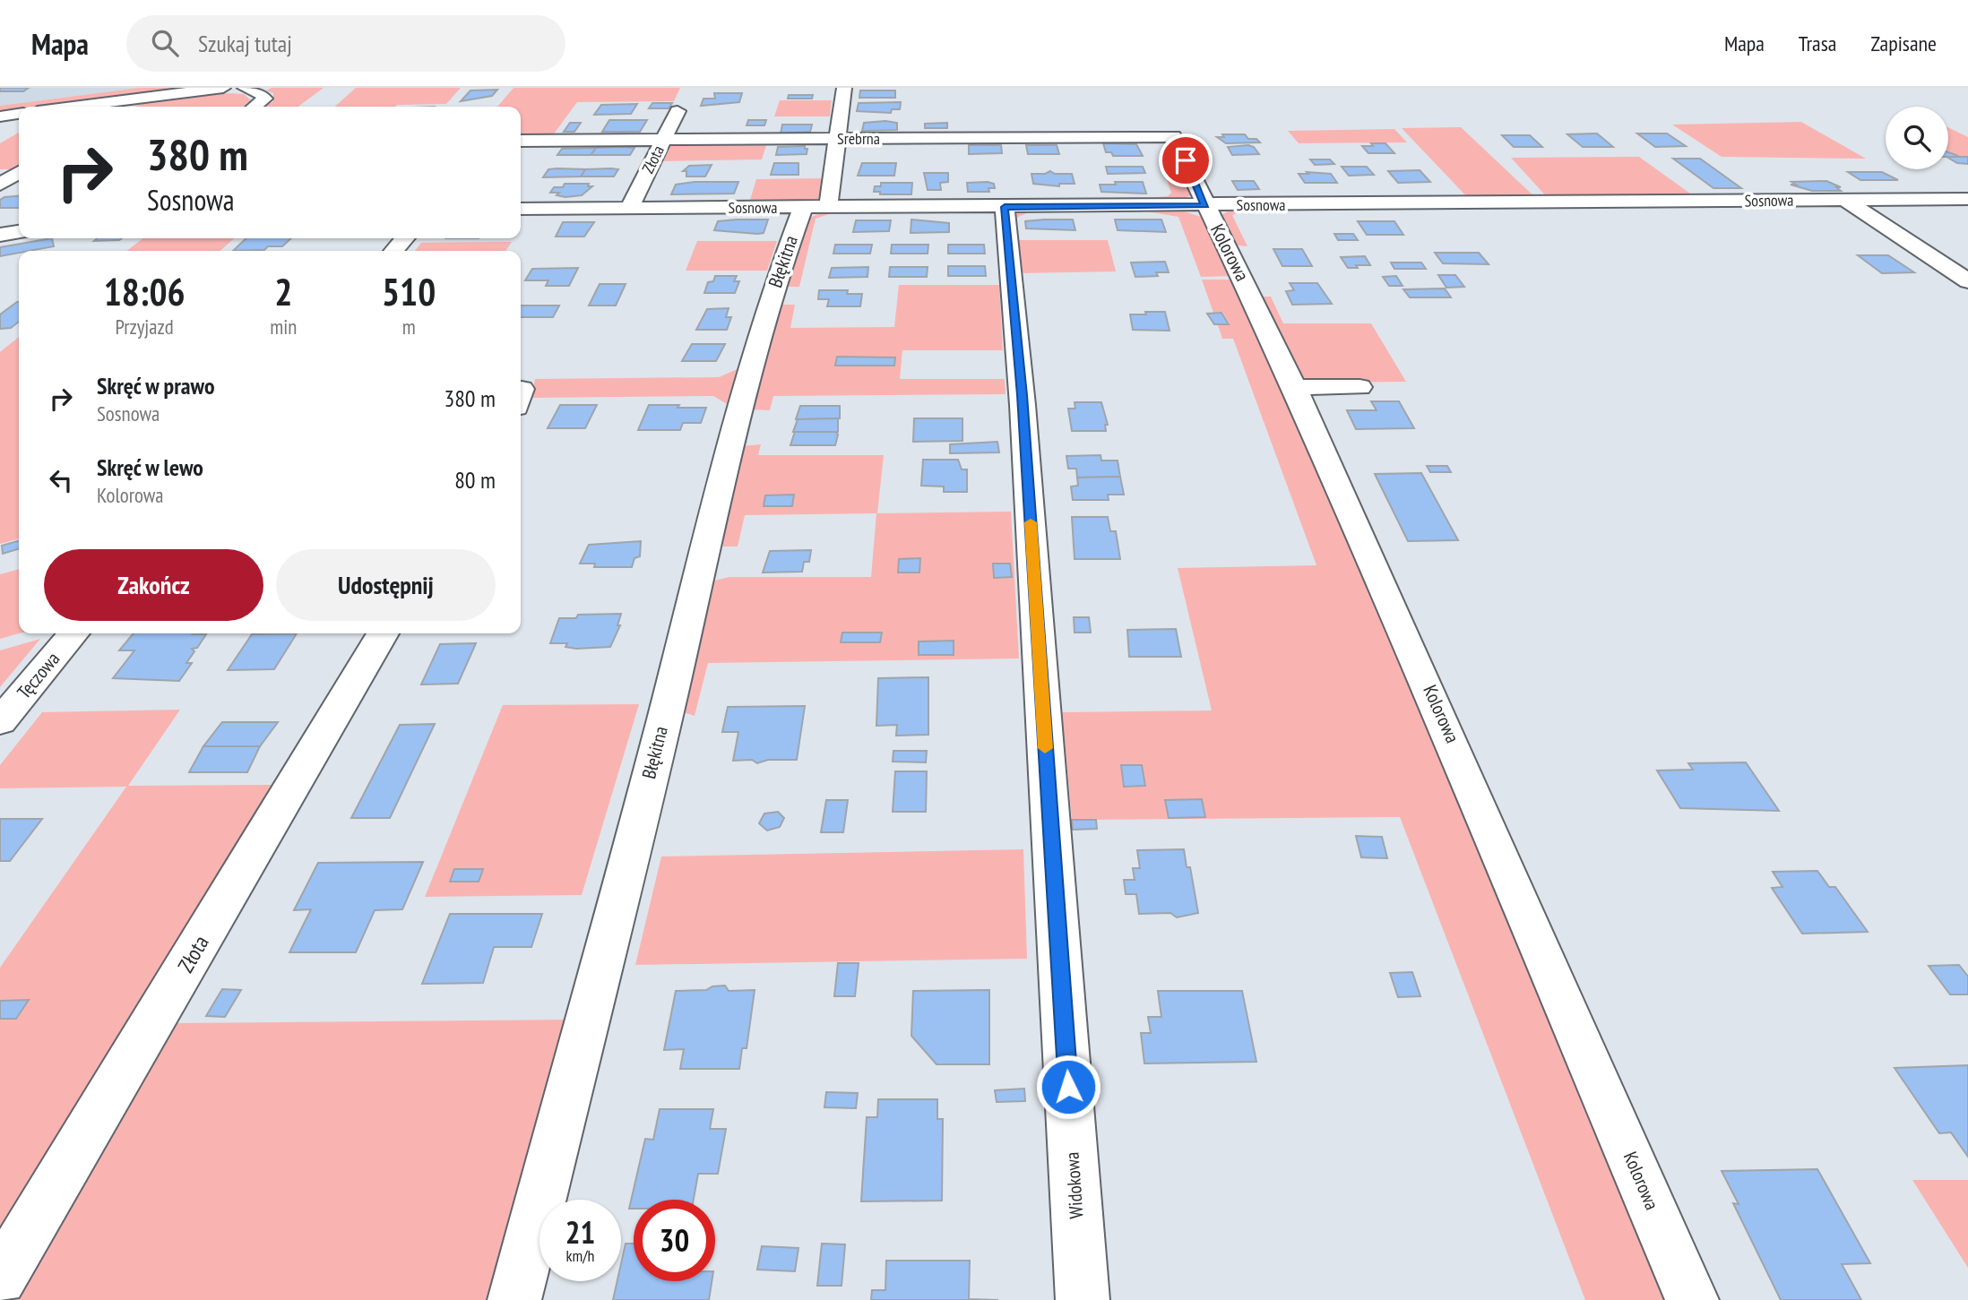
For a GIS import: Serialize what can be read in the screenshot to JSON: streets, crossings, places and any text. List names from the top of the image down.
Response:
{
  "streets": {
    "street": [
      "Srebrna",
      "Złota",
      "Sosnowa",
      "Kolorowa",
      "Błękitna",
      "Tęczowa",
      "Widokowa"
    ]
  },
  "crossings": [
    ["Srebrna", "Złota"],
    ["Srebrna", "Kolorowa"],
    ["Srebrna", "Błękitna"],
    ["Złota", "Sosnowa"],
    ["Sosnowa", "Kolorowa"],
    ["Sosnowa", "Błękitna"],
    ["Sosnowa", "Widokowa"]
  ],
  "page": {
    "header": "Mapa",
    "search": "Szukaj tutaj",
    "nav": ["Mapa", "Trasa", "Zapisane"],
    "turn": ["380 m", "Sosnowa"],
    "eta": [
      "18:06",
      "Przyjazd",
      "2",
      "min",
      "510",
      "m"
    ],
    "list": [
      {
        "name": "Skręć w prawo",
        "note": "Sosnowa",
        "value": "380 m"
      },
      {
        "name": "Skręć w lewo",
        "note": "Kolorowa",
        "value": "80 m"
      }
    ],
    "buttons": ["Zakończ", "Udostępnij"],
    "speed": "21 km/h",
    "limit": "30"
  }
}
